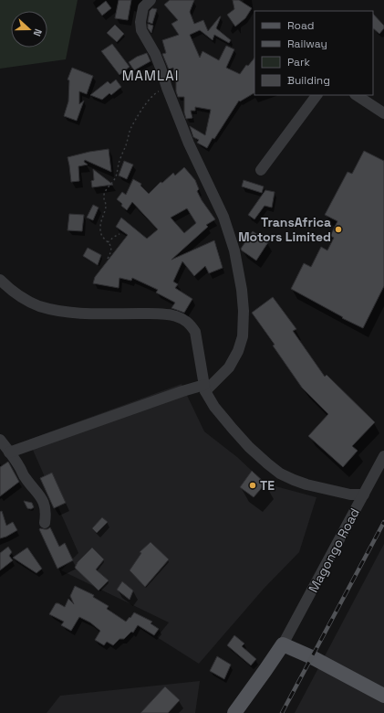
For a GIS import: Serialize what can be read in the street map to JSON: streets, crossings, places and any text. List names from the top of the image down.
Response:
{
  "streets": {
    "main road": ["Magongo Road"]
  },
  "districts": ["MAMLAI"],
  "places": ["TransAfrica Motors Limited", "TE"],
  "legend": [
    "Road",
    "Railway",
    "Park",
    "Building"
  ],
  "north": "right"
}
